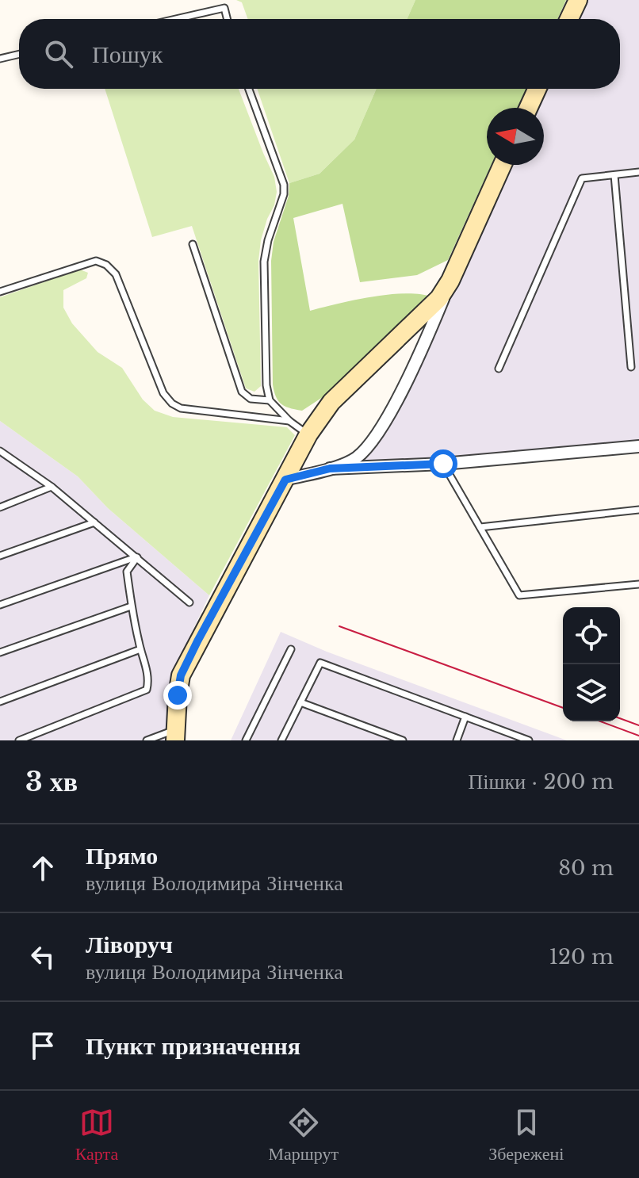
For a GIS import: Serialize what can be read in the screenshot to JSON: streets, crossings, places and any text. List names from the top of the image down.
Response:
{
  "north": "left",
  "page": {
    "search": "Пошук",
    "heading": ["3 хв", "Пішки · 200 m"],
    "list": [
      ["Прямо", "вулиця Володимира Зінченка", "80 m"],
      ["Ліворуч", "вулиця Володимира Зінченка", "120 m"],
      "Пункт призначення"
    ],
    "nav": ["Карта", "Маршрут", "Збережені"]
  }
}
